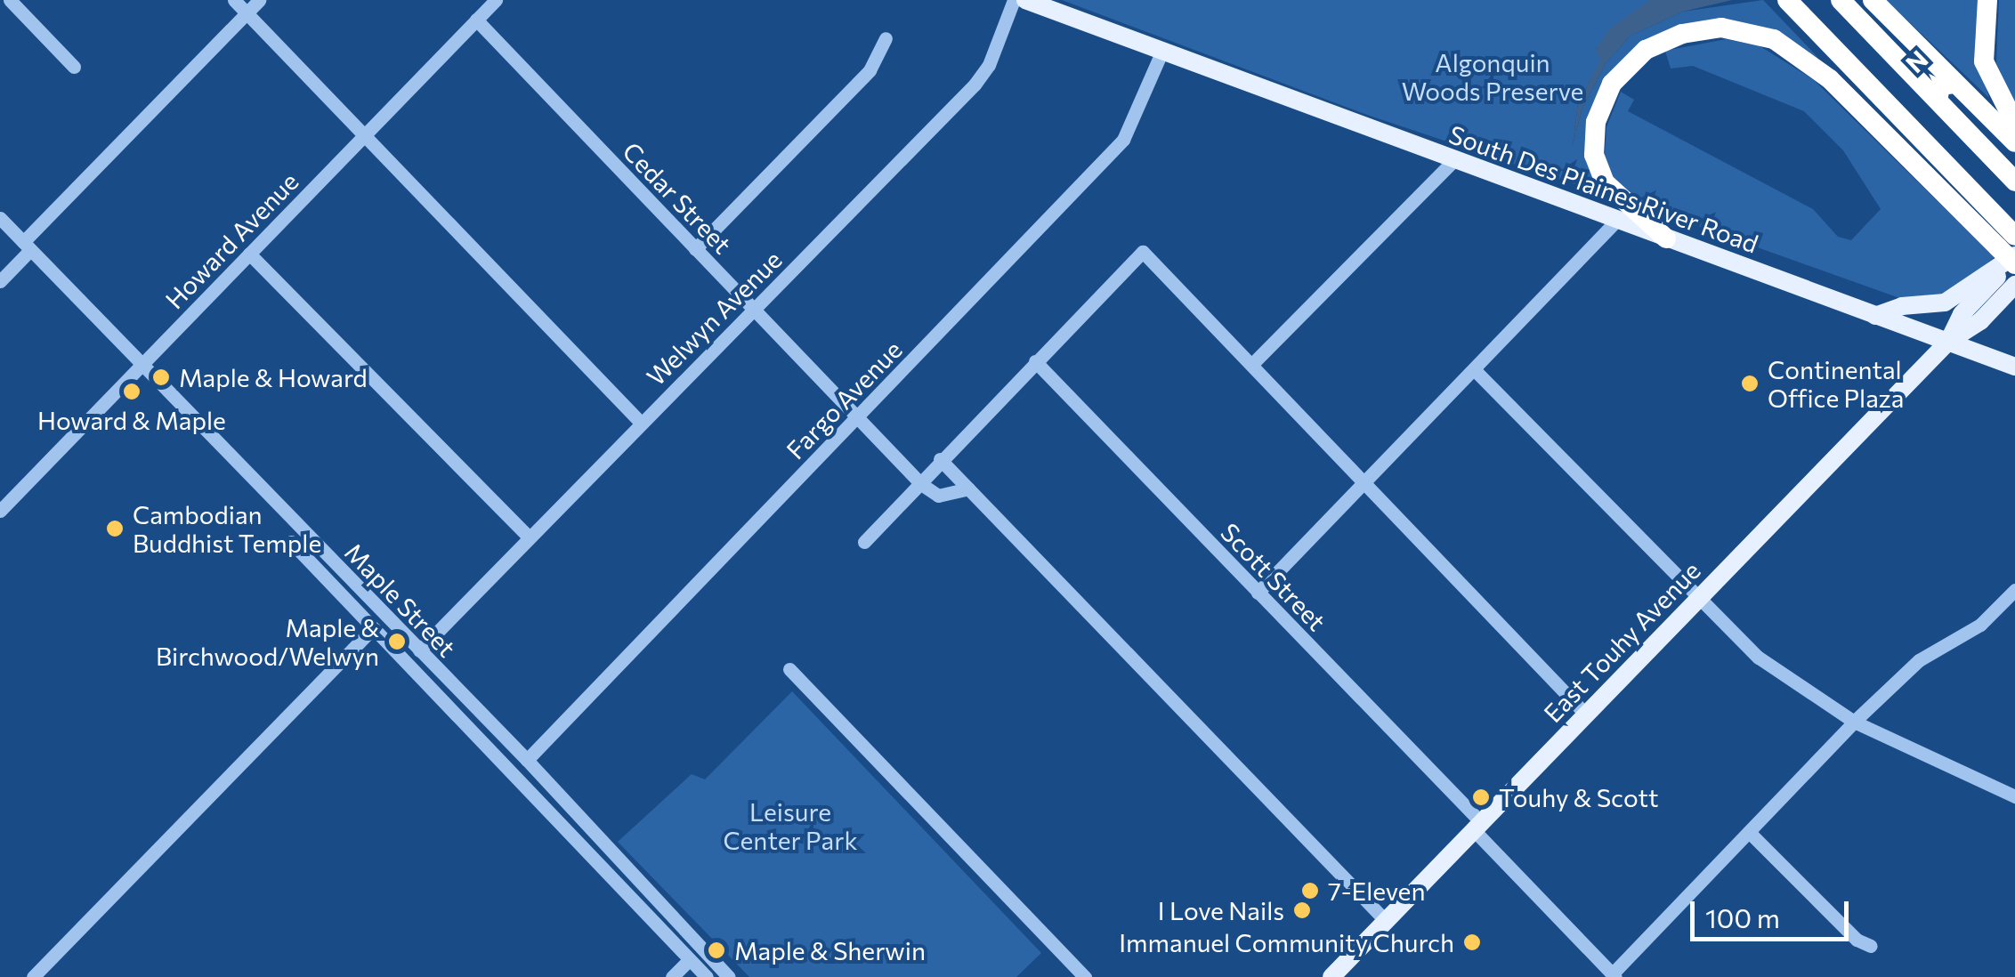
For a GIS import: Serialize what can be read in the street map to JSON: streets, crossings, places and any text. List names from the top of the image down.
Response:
{
  "streets": {
    "main road": ["South Des Plaines River Road", "East Touhy Avenue"],
    "street": [
      "Cedar Street",
      "Howard Avenue",
      "Welwyn Avenue",
      "Fargo Avenue",
      "Scott Street",
      "Maple Street"
    ]
  },
  "crossings": [
    ["South Des Plaines River Road", "Fargo Avenue"],
    ["South Des Plaines River Road", "East Touhy Avenue"],
    ["Cedar Street", "Howard Avenue"],
    ["Cedar Street", "Welwyn Avenue"],
    ["Cedar Street", "Fargo Avenue"],
    ["Howard Avenue", "Maple Street"],
    ["Welwyn Avenue", "Maple Street"],
    ["Fargo Avenue", "Maple Street"],
    ["Scott Street", "East Touhy Avenue"]
  ],
  "parks": ["Algonquin Woods Preserve", "Leisure Center Park"],
  "places": [
    "Maple & Howard",
    "Continental Office Plaza",
    "Howard & Maple",
    "Cambodian Buddhist Temple",
    "Maple & Birchwood/Welwyn",
    "Touhy & Scott",
    "7-Eleven",
    "I Love Nails",
    "Immanuel Community Church",
    "Maple & Sherwin"
  ],
  "scale_bar": "100 m",
  "north": "top left"
}
